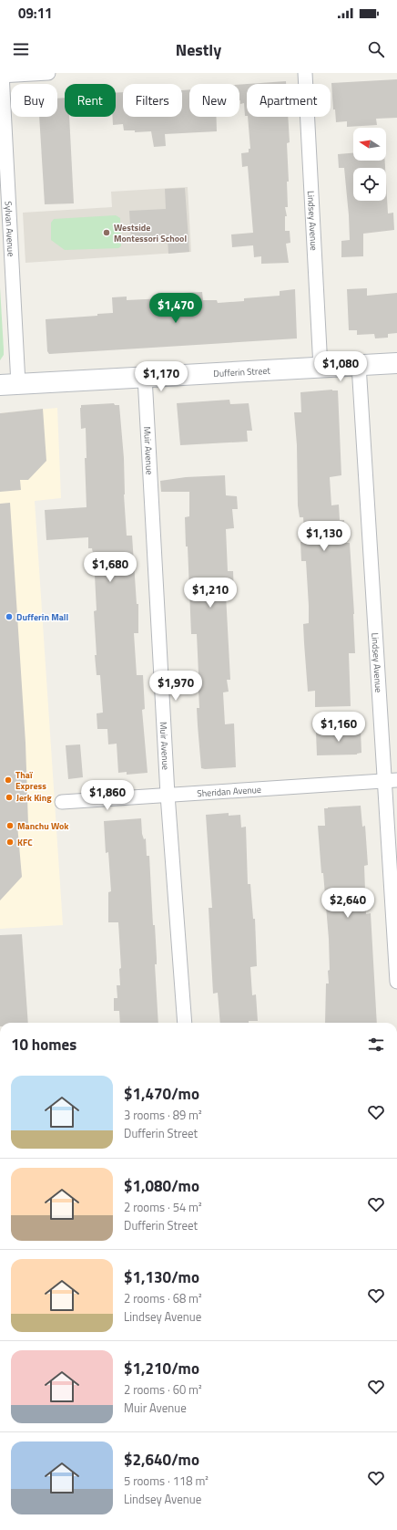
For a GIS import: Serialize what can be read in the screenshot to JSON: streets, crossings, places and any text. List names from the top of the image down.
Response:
{
  "streets": {
    "main road": ["Dufferin Street"],
    "street": [
      "Lindsey Avenue",
      "Sylvan Avenue",
      "Muir Avenue",
      "Sheridan Avenue"
    ]
  },
  "crossings": [
    ["Lindsey Avenue", "Dufferin Street"],
    ["Lindsey Avenue", "Sheridan Avenue"],
    ["Sylvan Avenue", "Dufferin Street"],
    ["Dufferin Street", "Muir Avenue"],
    ["Muir Avenue", "Sheridan Avenue"]
  ],
  "places": [
    "Westside Montessori School",
    "Dufferin Mall",
    "Thaï Express",
    "Jerk King",
    "Manchu Wok",
    "KFC"
  ],
  "north": "left",
  "page": {
    "status": "09:11",
    "header": "Nestly",
    "chip": [
      "Buy",
      "Rent",
      "Filters",
      "New",
      "Apartment"
    ],
    "price": [
      "$1,470",
      "$1,080",
      "$1,170",
      "$1,130",
      "$1,680",
      "$1,210",
      "$1,970",
      "$1,160",
      "$1,860",
      "$2,640"
    ],
    "heading": "10 homes",
    "list": [
      {
        "name": "$1,470/mo",
        "note": "3 rooms · 89 m² · Dufferin Street"
      },
      {
        "name": "$1,080/mo",
        "note": "2 rooms · 54 m² · Dufferin Street"
      },
      {
        "name": "$1,130/mo",
        "note": "2 rooms · 68 m² · Lindsey Avenue"
      },
      {
        "name": "$1,210/mo",
        "note": "2 rooms · 60 m² · Muir Avenue"
      },
      {
        "name": "$2,640/mo",
        "note": "5 rooms · 118 m² · Lindsey Avenue"
      }
    ]
  }
}
